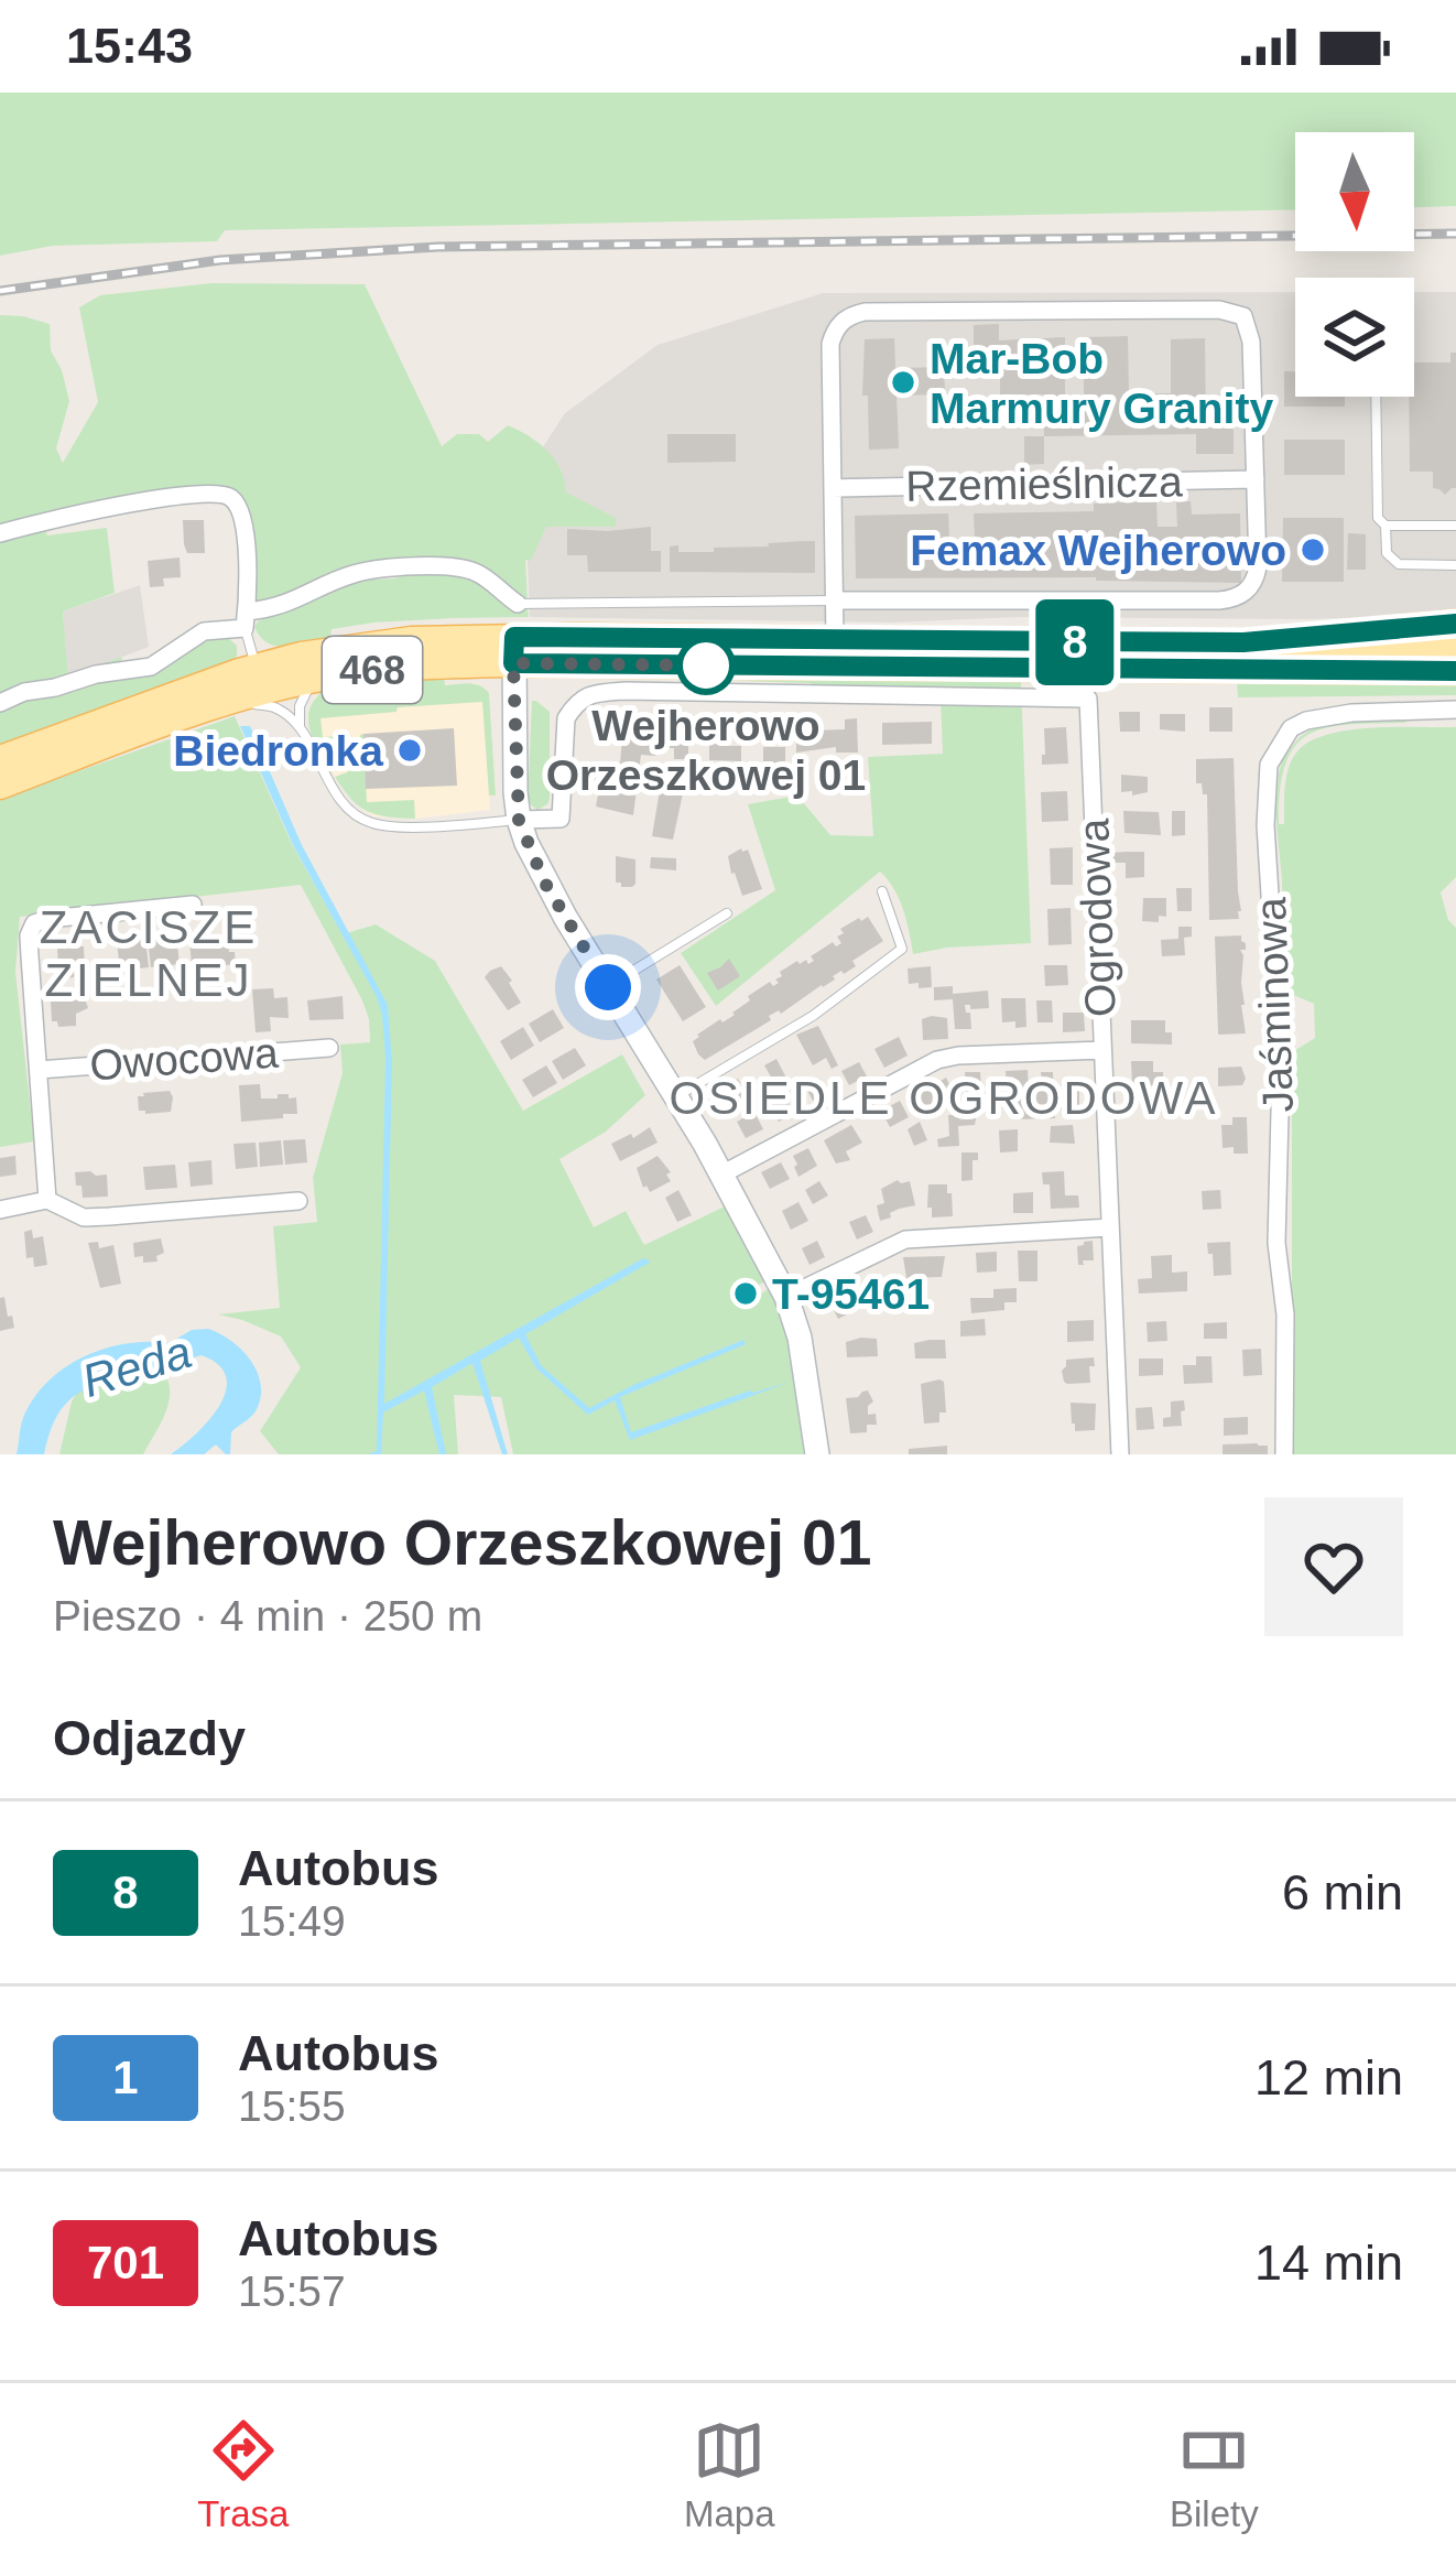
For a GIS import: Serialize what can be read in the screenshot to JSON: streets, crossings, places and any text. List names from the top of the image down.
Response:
{
  "streets": {
    "main road": ["468"],
    "street": [
      "Rzemieślnicza",
      "Ogrodowa",
      "Jaśminowa",
      "Owocowa"
    ]
  },
  "districts": ["ZACISZE ZIELNEJ", "OSIEDLE OGRODOWA"],
  "water": ["Reda"],
  "places": [
    "Mar-Bob Marmury Granity",
    "Femax Wejherowo",
    "Wejherowo Orzeszkowej 01",
    "Biedronka",
    "T-95461"
  ],
  "lines": ["bus line 8"],
  "north": "bottom",
  "page": {
    "status": "15:43",
    "on_map": "8",
    "heading": [
      ["Wejherowo Orzeszkowej 01", "Pieszo · 4 min · 250 m"],
      "Odjazdy"
    ],
    "list": [
      {
        "mark": "8",
        "name": "Autobus",
        "note": "15:49",
        "value": "6 min"
      },
      {
        "mark": "1",
        "name": "Autobus",
        "note": "15:55",
        "value": "12 min"
      },
      {
        "mark": "701",
        "name": "Autobus",
        "note": "15:57",
        "value": "14 min"
      }
    ],
    "tabs": ["Trasa", "Mapa", "Bilety"]
  }
}
